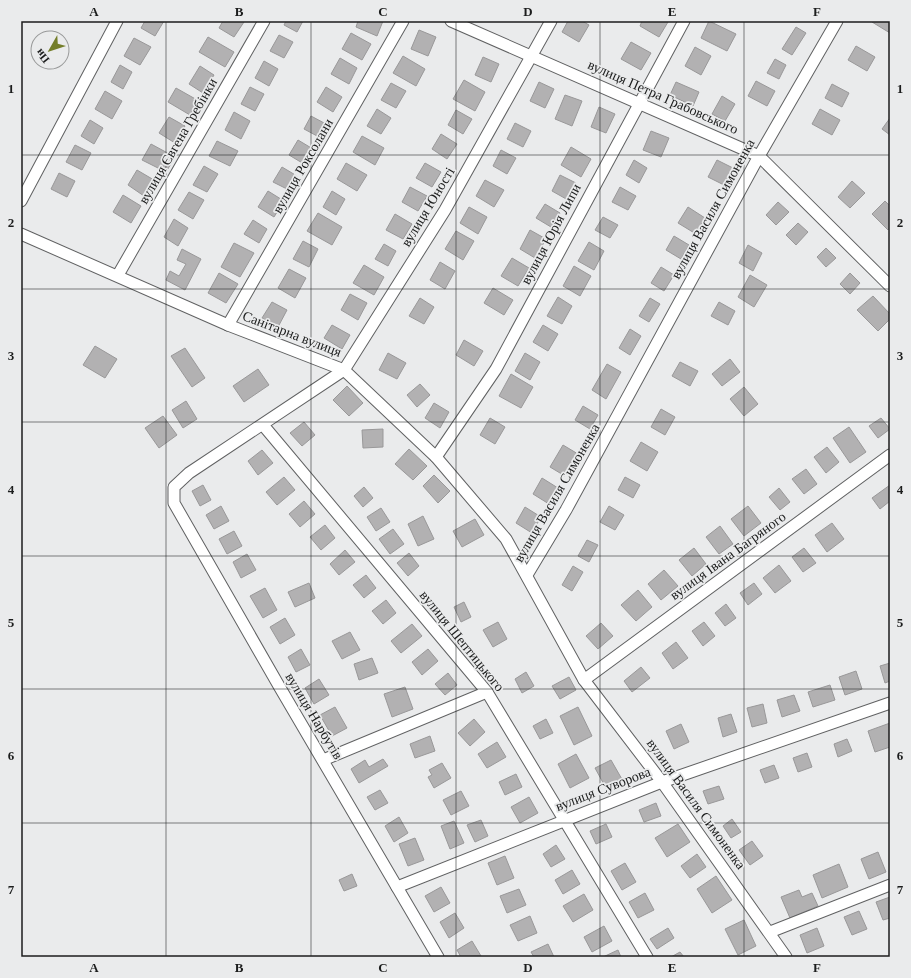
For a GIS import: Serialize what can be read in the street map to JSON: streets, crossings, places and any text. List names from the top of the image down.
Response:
{
  "streets": {
    "street": [
      "вулиця Петра Грабовського",
      "вулиця Євгена Гребінки",
      "вулиця Роксолани",
      "вулиця Юності",
      "вулиця Василя Симоненка",
      "вулиця Юрія Липи",
      "Санітарна вулиця",
      "вулиця Івана Багряного",
      "вулиця Шептицького",
      "вулиця Нарбутів",
      "вулиця Суворова"
    ]
  },
  "crossings": [
    ["вулиця Петра Грабовського", "вулиця Юності"],
    ["вулиця Петра Грабовського", "вулиця Василя Симоненка"],
    ["вулиця Петра Грабовського", "вулиця Юрія Липи"],
    ["вулиця Євгена Гребінки", "Санітарна вулиця"],
    ["вулиця Роксолани", "Санітарна вулиця"],
    ["вулиця Юності", "Санітарна вулиця"],
    ["вулиця Василя Симоненка", "Санітарна вулиця"],
    ["вулиця Василя Симоненка", "вулиця Івана Багряного"],
    ["вулиця Василя Симоненка", "вулиця Суворова"],
    ["вулиця Юрія Липи", "Санітарна вулиця"],
    ["вулиця Шептицького", "вулиця Нарбутів"],
    ["вулиця Шептицького", "вулиця Суворова"],
    ["вулиця Нарбутів", "вулиця Суворова"]
  ],
  "north": "bottom left",
  "grid": {
    "columns": [
      "A",
      "B",
      "C",
      "D",
      "E",
      "F"
    ],
    "rows": [
      "1",
      "2",
      "3",
      "4",
      "5",
      "6",
      "7"
    ]
  }
}
